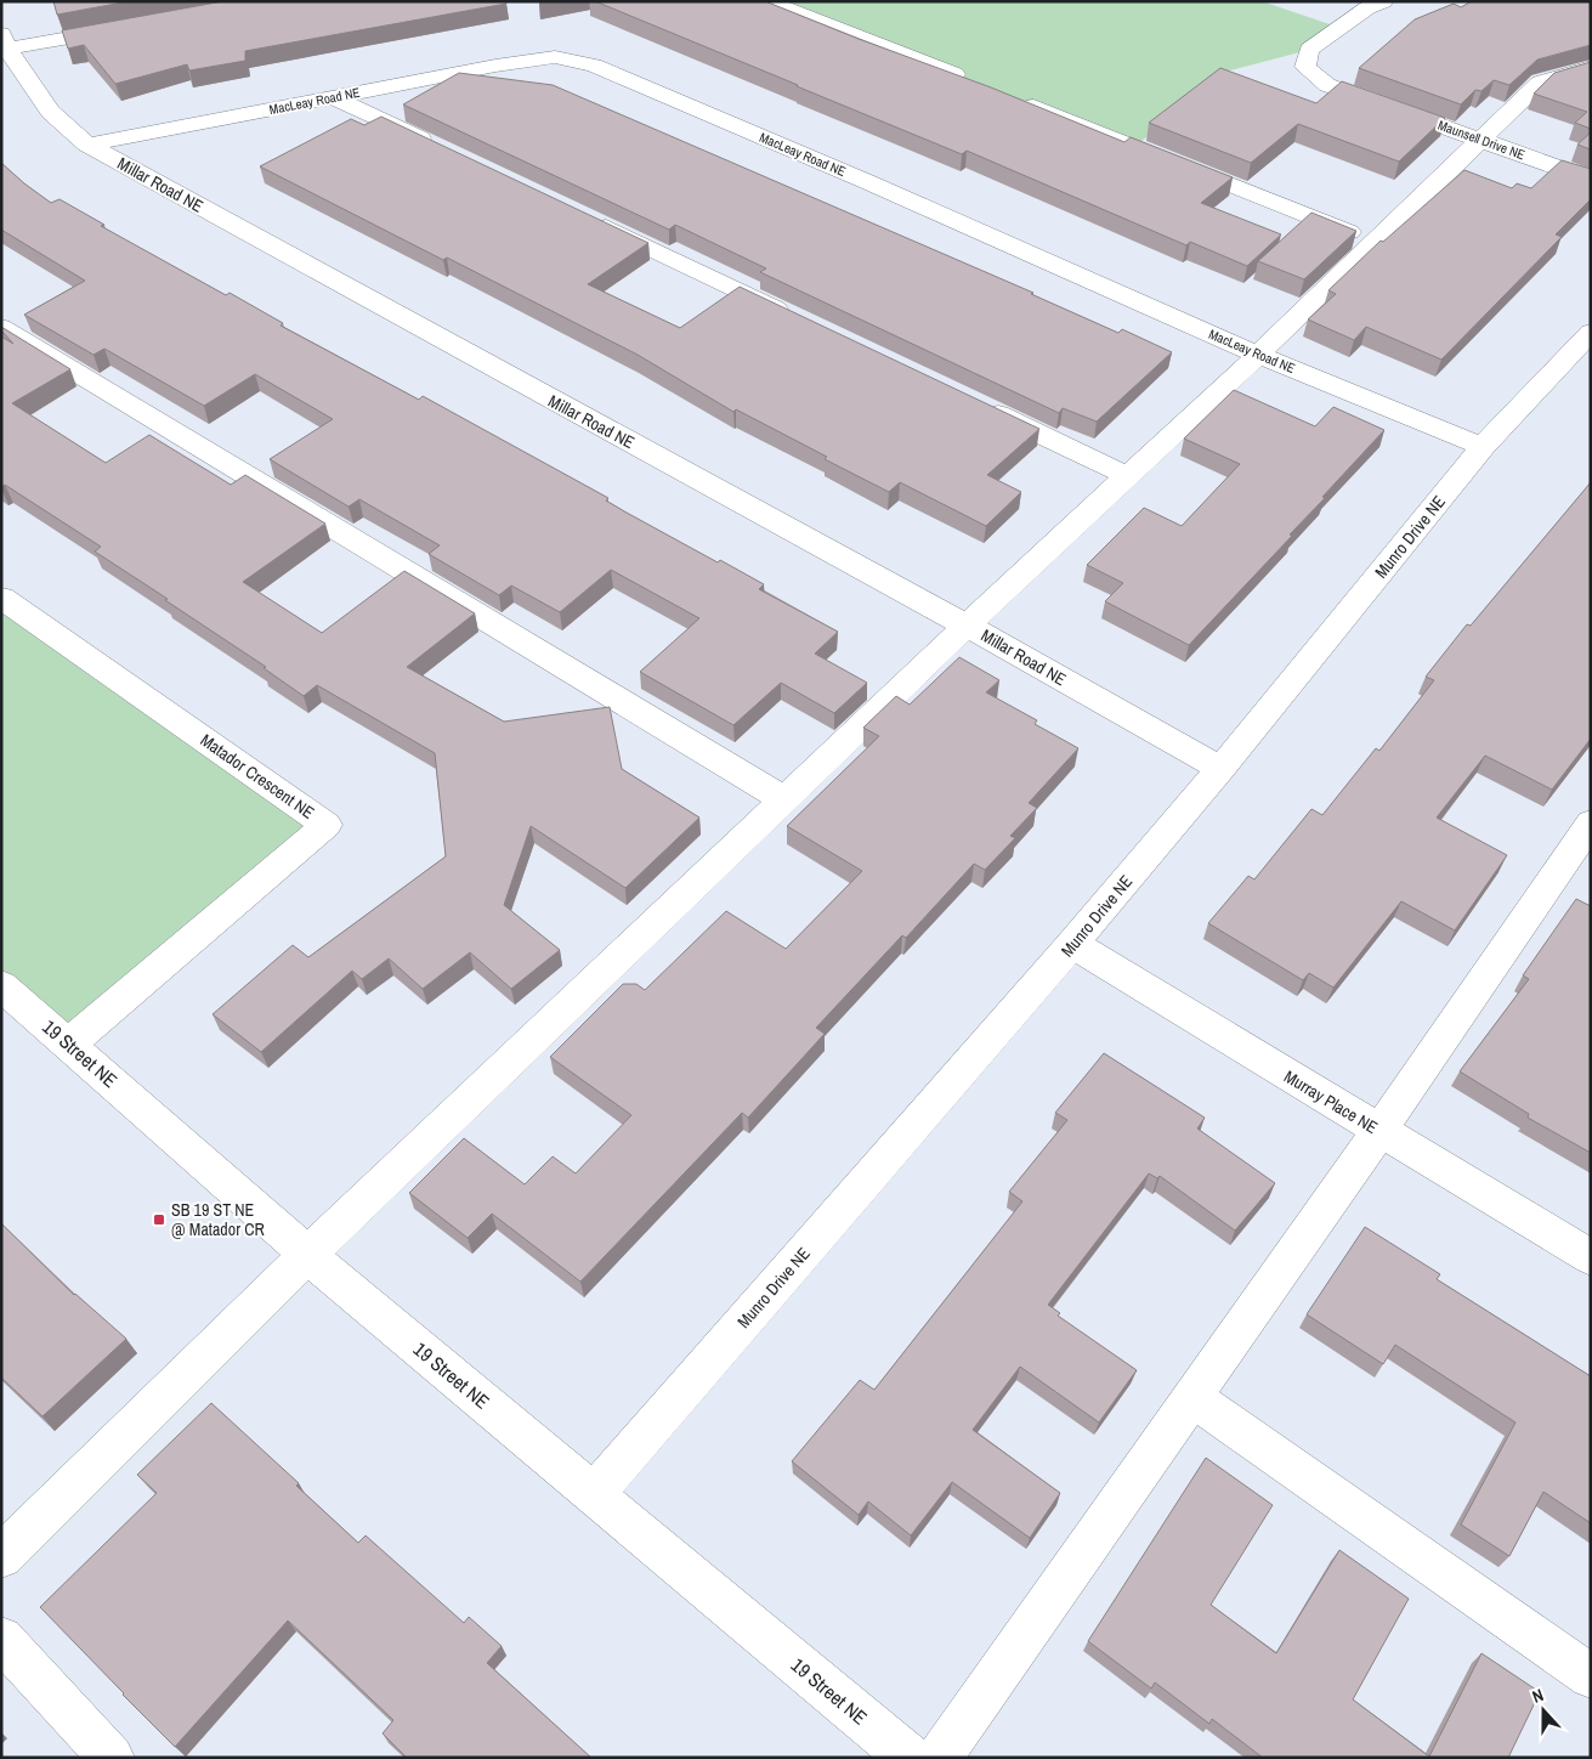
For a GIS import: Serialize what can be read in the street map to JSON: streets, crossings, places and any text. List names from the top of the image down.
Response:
{
  "streets": {
    "street": [
      "MacLeay Road NE",
      "Maunsell Drive NE",
      "Millar Road NE",
      "Munro Drive NE",
      "Matador Crescent NE",
      "19 Street NE",
      "Murray Place NE"
    ]
  },
  "crossings": [
    ["MacLeay Road NE", "Millar Road NE"],
    ["MacLeay Road NE", "Munro Drive NE"],
    ["Millar Road NE", "Munro Drive NE"],
    ["Munro Drive NE", "19 Street NE"],
    ["Munro Drive NE", "Murray Place NE"],
    ["Matador Crescent NE", "19 Street NE"]
  ],
  "places": {
    "transit": ["SB 19 ST NE @ Matador CR"]
  },
  "north": "top"
}
